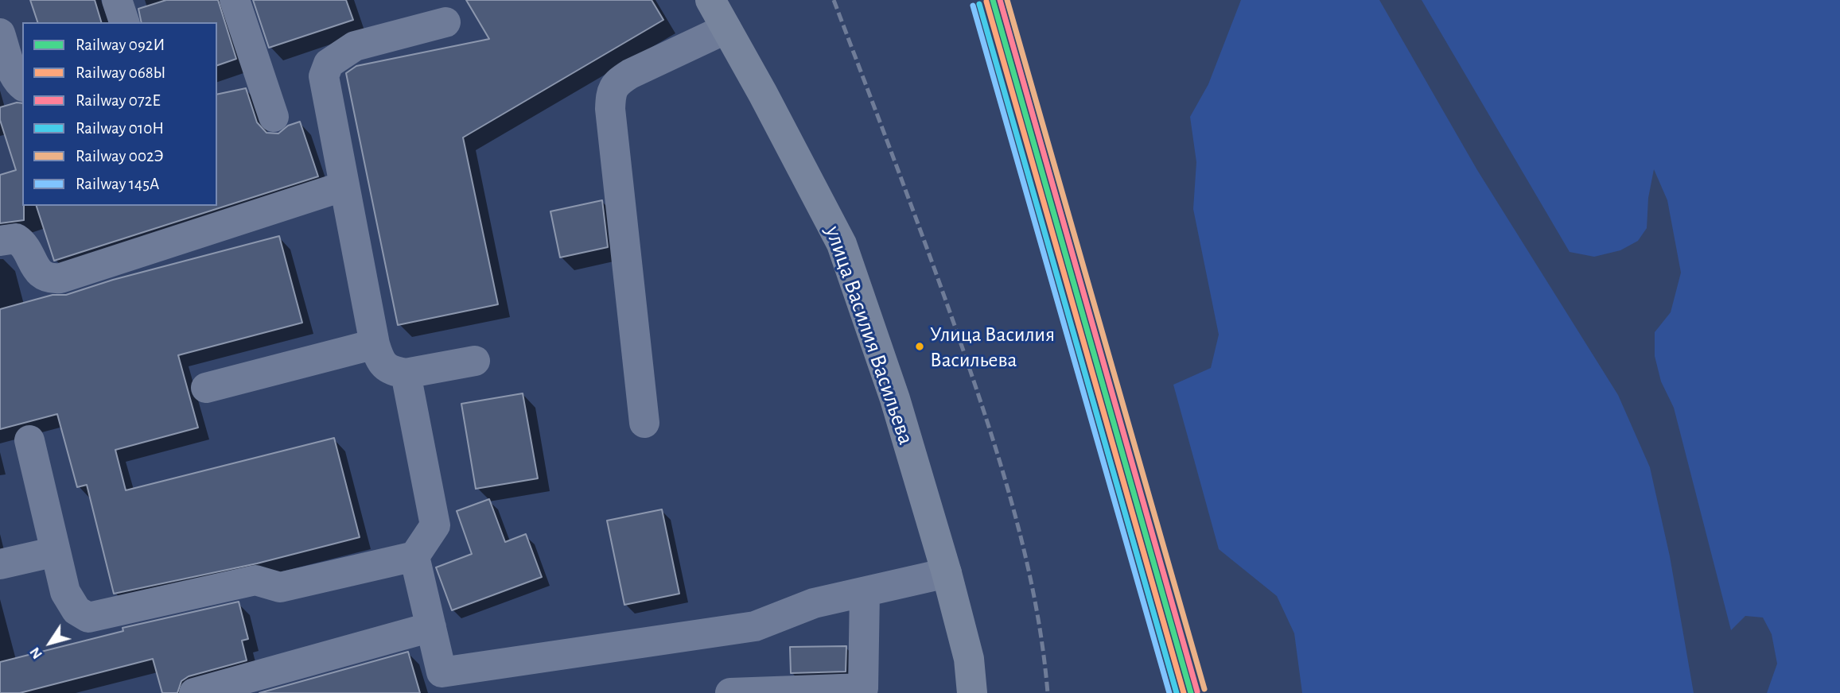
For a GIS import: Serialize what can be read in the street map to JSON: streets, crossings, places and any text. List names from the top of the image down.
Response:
{
  "streets": {
    "main road": ["улица Василия Васильева"]
  },
  "places": ["Улица Василия Васильева"],
  "lines": [
    "rail line 092И",
    "rail line 072Е",
    "rail line 002Э",
    "rail line 068Ы",
    "rail line 010Н",
    "rail line 145А"
  ],
  "legend": [
    "Railway 092И",
    "Railway 068Ы",
    "Railway 072Е",
    "Railway 010Н",
    "Railway 002Э",
    "Railway 145А"
  ],
  "north": "bottom left"
}
